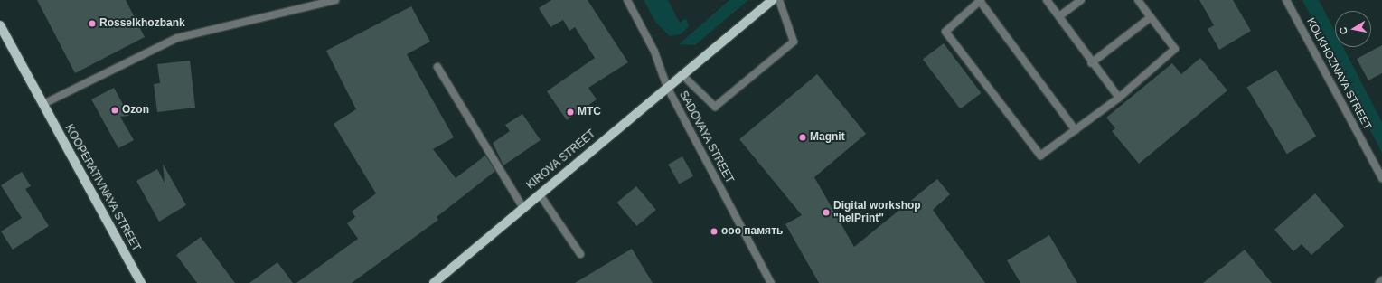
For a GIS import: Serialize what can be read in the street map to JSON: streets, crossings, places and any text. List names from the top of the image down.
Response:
{
  "streets": {
    "main road": ["KIROVA STREET", "KOOPERATIVNAYA STREET"],
    "street": ["KOLKHOZNAYA STREET", "SADOVAYA STREET"]
  },
  "crossings": [
    ["SADOVAYA STREET", "KIROVA STREET"]
  ],
  "places": [
    "Rosselkhozbank",
    "Ozon",
    "МТС",
    "Magnit",
    "Digital workshop \"helPrint\"",
    "ооо память"
  ],
  "north": "left"
}
